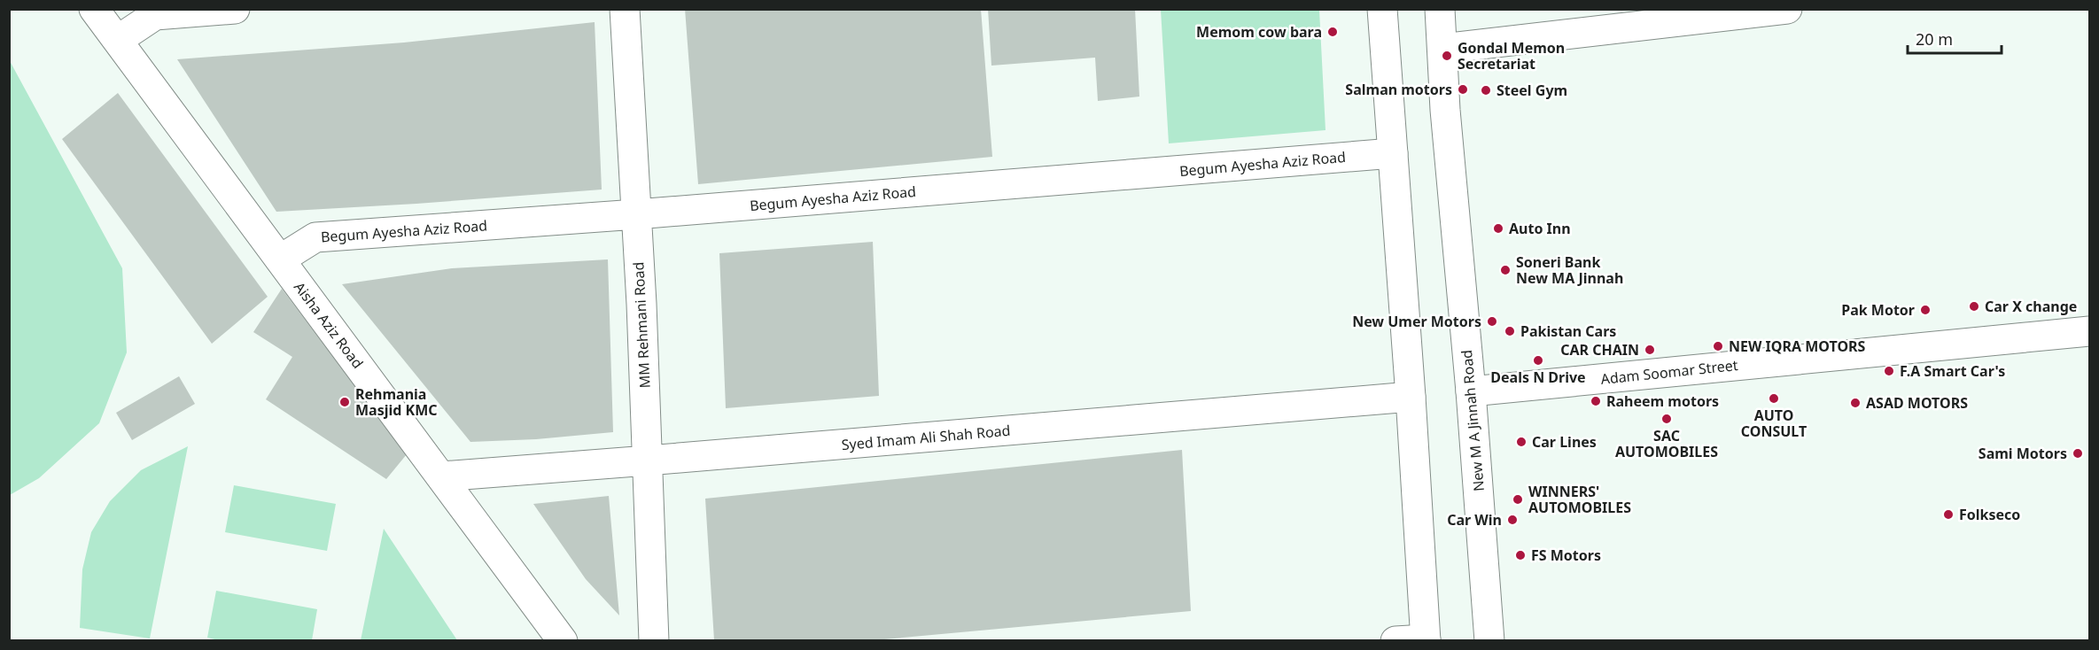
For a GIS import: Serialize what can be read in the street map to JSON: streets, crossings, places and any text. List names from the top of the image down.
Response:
{
  "streets": {
    "street": [
      "Begum Ayesha Aziz Road",
      "Aisha Aziz Road",
      "MM Rehmani Road",
      "Adam Soomar Street",
      "New M A Jinnah Road",
      "Syed Imam Ali Shah Road"
    ]
  },
  "crossings": [
    ["Begum Ayesha Aziz Road", "Aisha Aziz Road"],
    ["Begum Ayesha Aziz Road", "MM Rehmani Road"],
    ["Aisha Aziz Road", "Syed Imam Ali Shah Road"],
    ["MM Rehmani Road", "Syed Imam Ali Shah Road"],
    ["Adam Soomar Street", "New M A Jinnah Road"]
  ],
  "places": [
    "Memom cow bara",
    "Gondal Memon Secretariat",
    "Salman motors",
    "Steel Gym",
    "Auto Inn",
    "Soneri Bank New MA Jinnah",
    "Car X change",
    "Pak Motor",
    "New Umer Motors",
    "Pakistan Cars",
    "NEW IQRA MOTORS",
    "CAR CHAIN",
    "Deals N Drive",
    "F.A Smart Car's",
    "AUTO CONSULT",
    "Raheem motors",
    "Rehmania Masjid KMC",
    "ASAD MOTORS",
    "SAC AUTOMOBILES",
    "Car Lines",
    "Sami Motors",
    "WINNERS' AUTOMOBILES",
    "Folkseco",
    "Car Win",
    "FS Motors"
  ],
  "scale_bar": "20 m"
}
